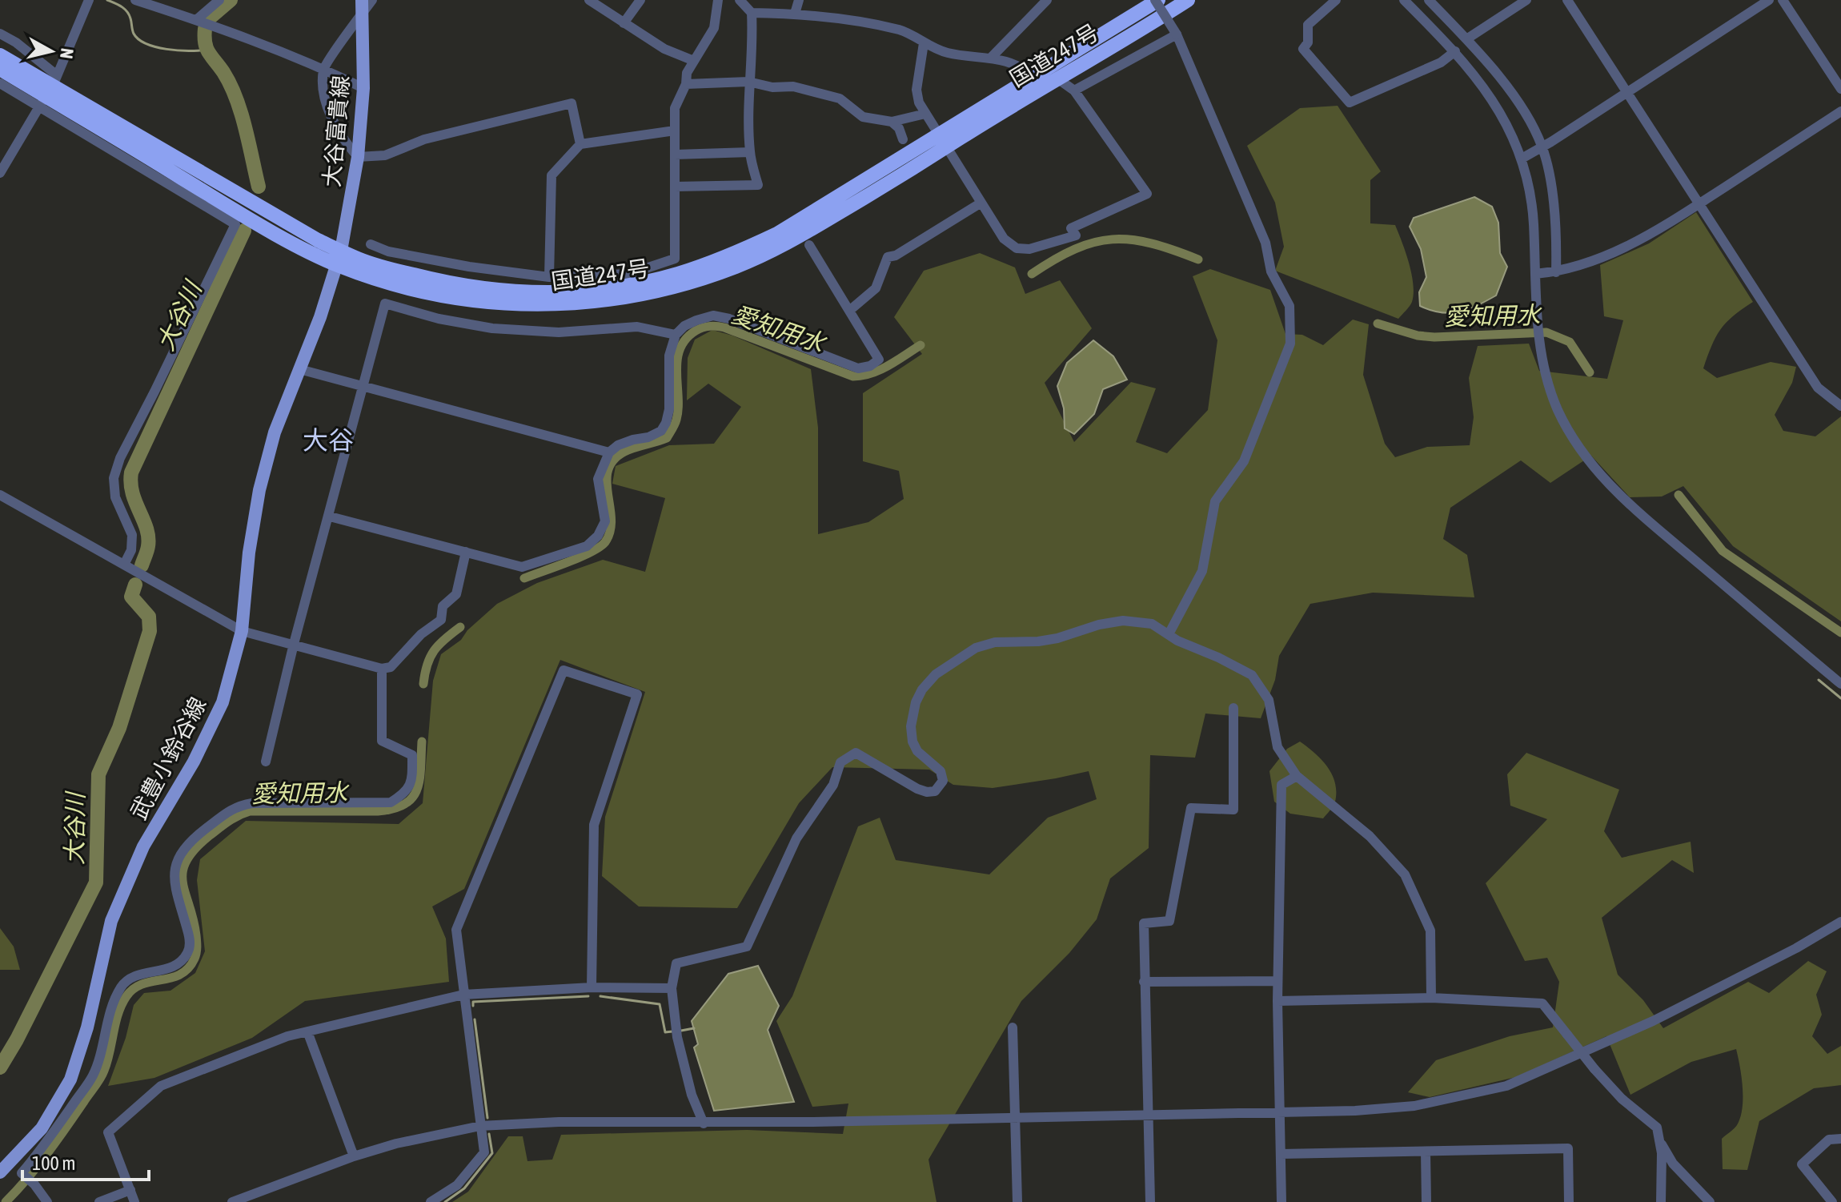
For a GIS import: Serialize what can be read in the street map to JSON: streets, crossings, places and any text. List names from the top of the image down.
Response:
{
  "streets": {
    "highway": ["国道247号"],
    "main road": ["大谷富貴線", "武豊小鈴谷線"]
  },
  "crossings": [
    ["国道247号", "大谷富貴線"],
    ["国道247号", "武豊小鈴谷線"],
    ["大谷富貴線", "武豊小鈴谷線"]
  ],
  "districts": ["大谷"],
  "water": ["大谷川", "愛知用水"],
  "scale_bar": "100 m",
  "north": "right"
}
